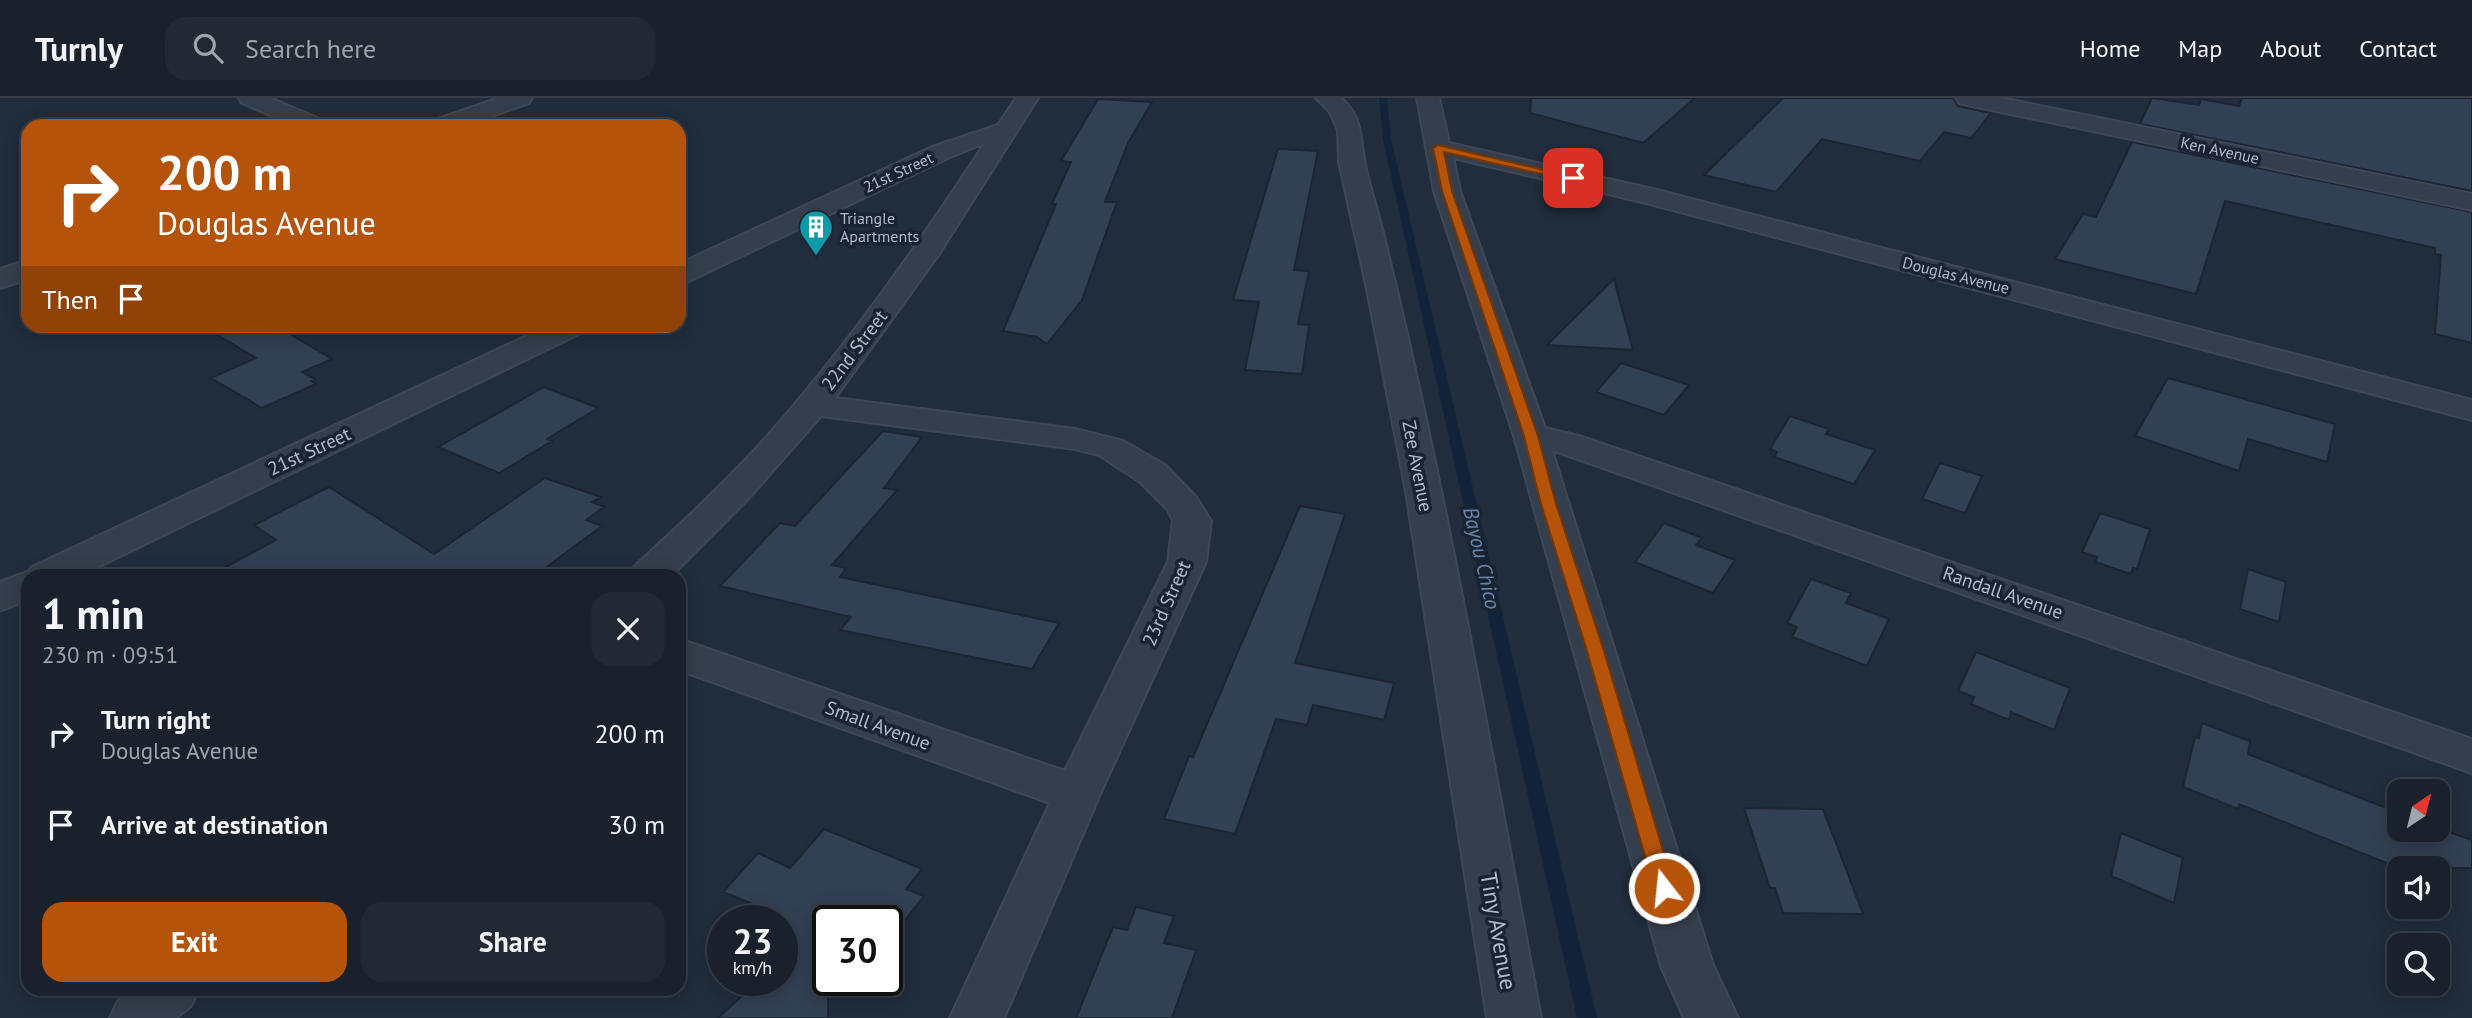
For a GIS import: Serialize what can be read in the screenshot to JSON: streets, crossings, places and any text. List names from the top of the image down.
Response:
{
  "streets": {
    "street": [
      "Ken Avenue",
      "21st Street",
      "Douglas Avenue",
      "22nd Street",
      "Zee Avenue",
      "Randall Avenue",
      "23rd Street",
      "Small Avenue",
      "Tiny Avenue"
    ]
  },
  "crossings": [
    ["21st Street", "22nd Street"],
    ["22nd Street", "23rd Street"],
    ["Zee Avenue", "Tiny Avenue"],
    ["23rd Street", "Small Avenue"]
  ],
  "water": ["Bayou Chico"],
  "places": {
    "building": ["Triangle Apartments"]
  },
  "north": "top right",
  "page": {
    "header": "Turnly",
    "search": "Search here",
    "nav": [
      "Home",
      "Map",
      "About",
      "Contact"
    ],
    "turn": ["200 m", "Douglas Avenue"],
    "then": "Then",
    "heading": ["1 min", "230 m · 09:51"],
    "list": [
      {
        "name": "Turn right",
        "note": "Douglas Avenue",
        "value": "200 m"
      },
      {
        "name": "Arrive at destination",
        "value": "30 m"
      }
    ],
    "buttons": ["Exit", "Share"],
    "speed": "23 km/h",
    "limit": "30"
  }
}
